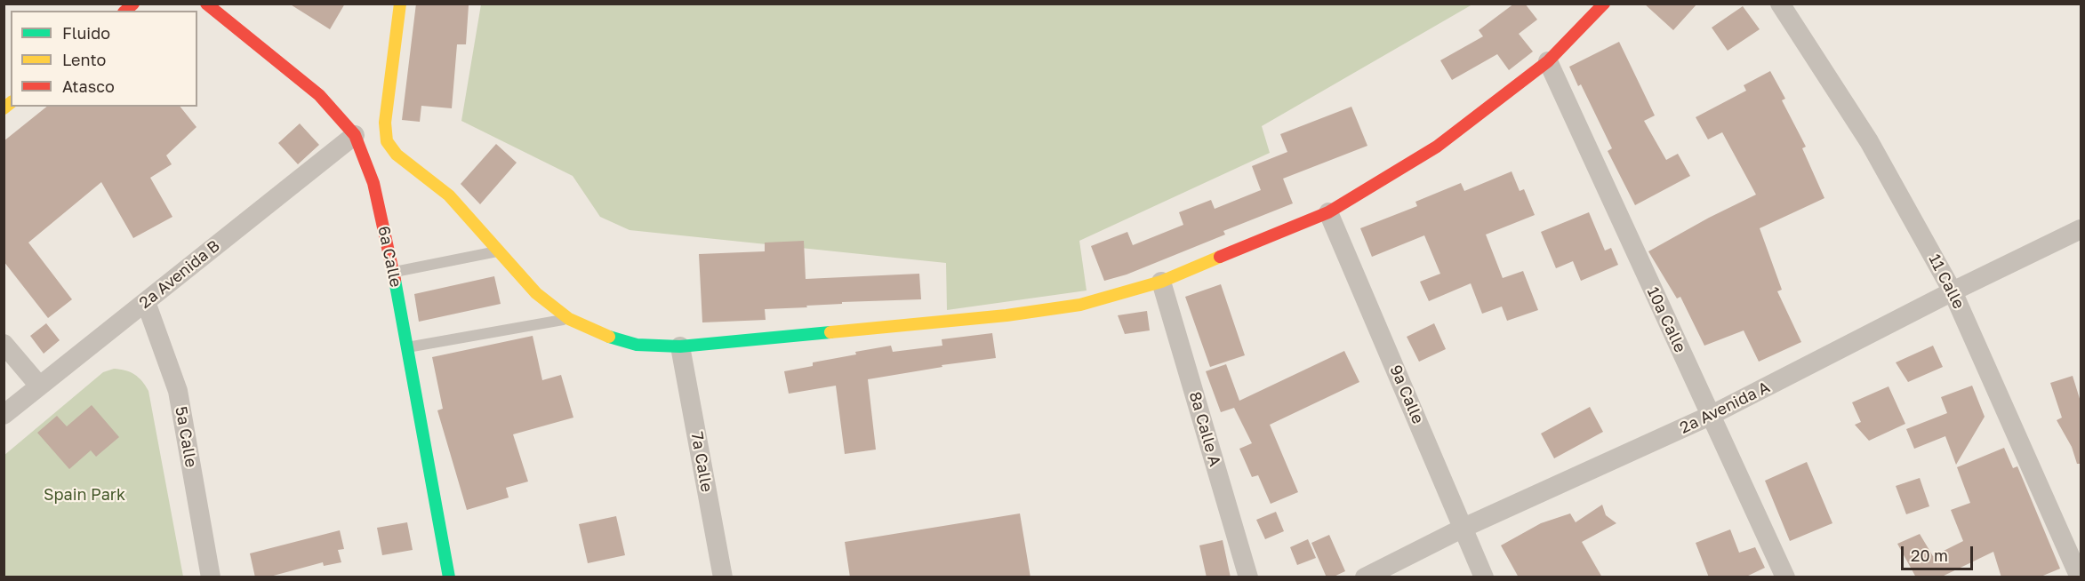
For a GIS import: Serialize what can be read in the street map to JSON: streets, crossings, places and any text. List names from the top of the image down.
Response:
{
  "streets": {
    "street": [
      "6a Calle",
      "2a Avenida B",
      "11 Calle",
      "10a Calle",
      "9a Calle",
      "2a Avenida A",
      "8a Calle A",
      "5a Calle",
      "7a Calle"
    ]
  },
  "crossings": [
    ["6a Calle", "2a Avenida B"],
    ["2a Avenida B", "5a Calle"],
    ["11 Calle", "2a Avenida A"],
    ["10a Calle", "2a Avenida A"],
    ["9a Calle", "2a Avenida A"]
  ],
  "parks": ["Spain Park"],
  "legend": ["Fluido", "Lento", "Atasco"],
  "scale_bar": "20 m"
}
